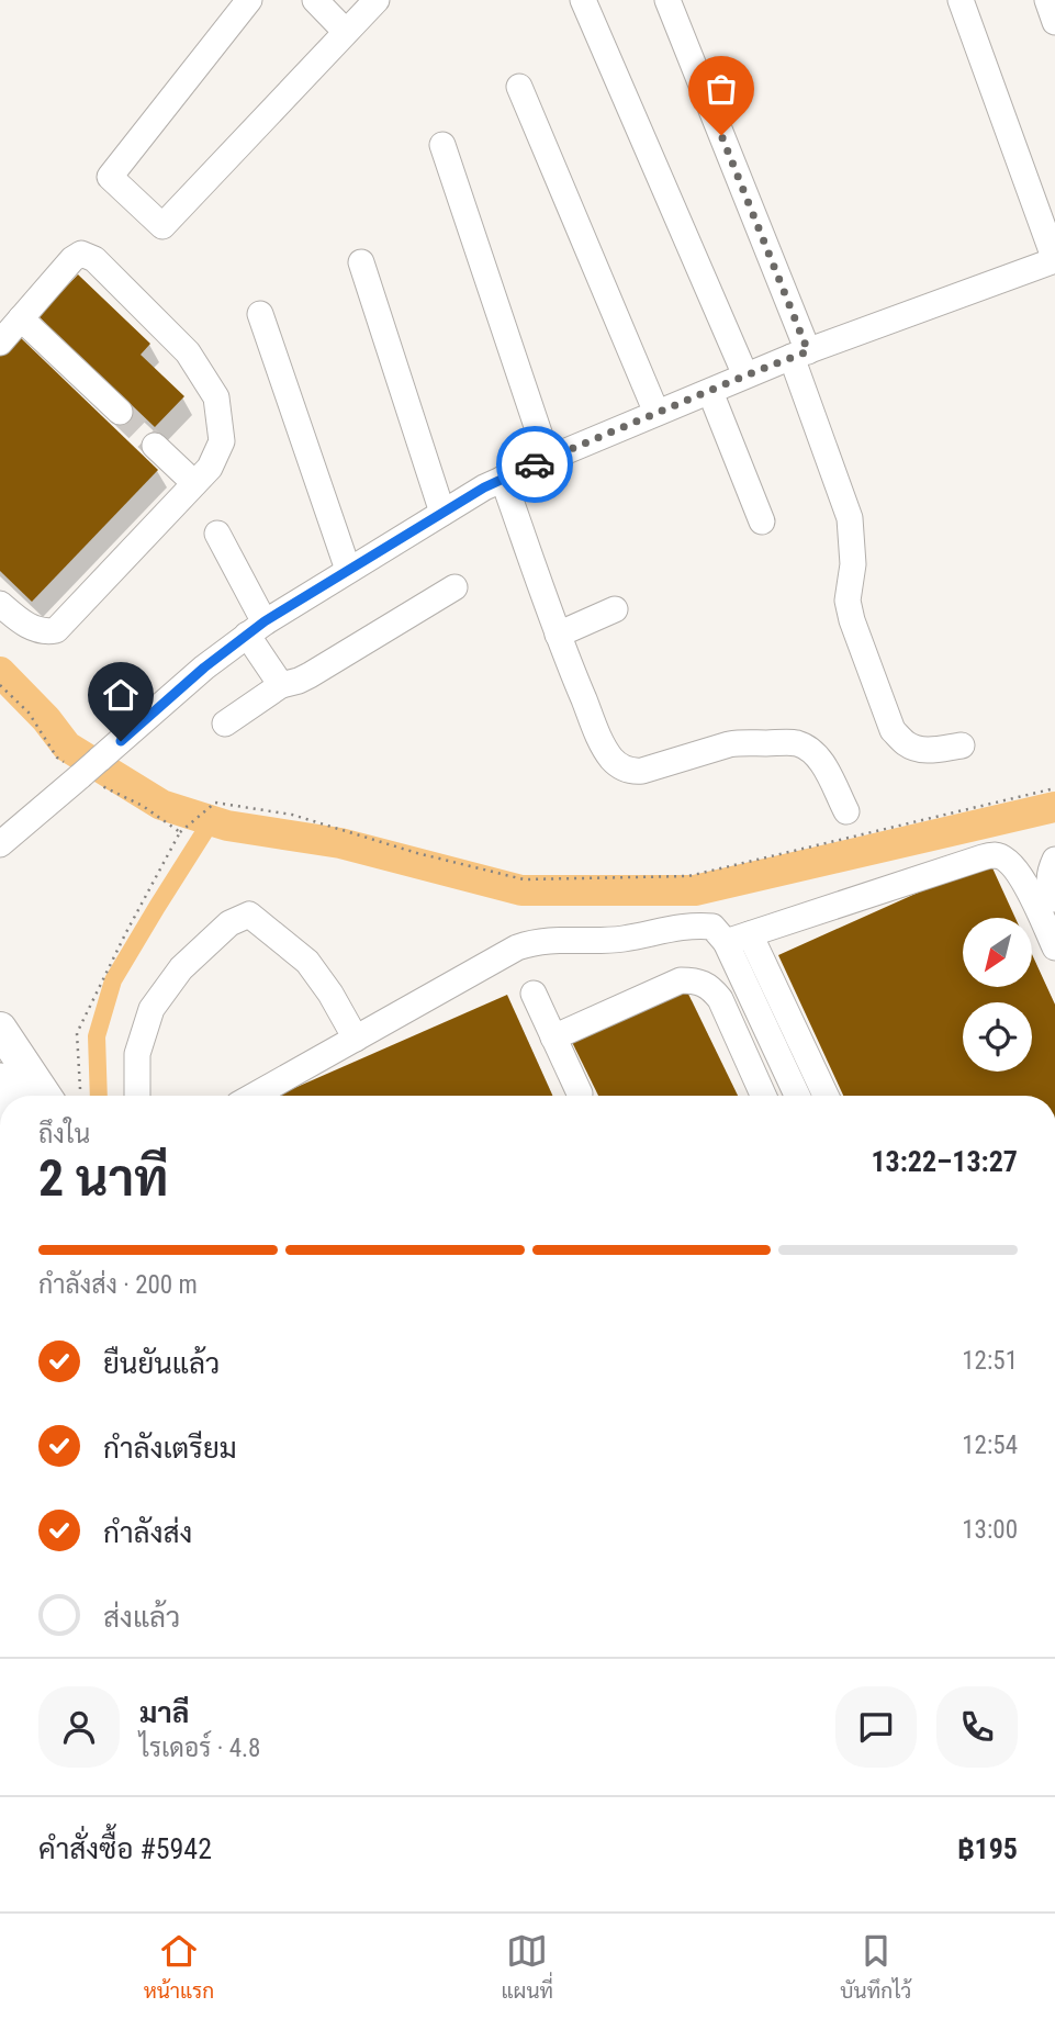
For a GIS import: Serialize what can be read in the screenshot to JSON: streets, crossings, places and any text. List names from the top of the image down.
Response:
{
  "north": "bottom left",
  "page": {
    "heading": ["2 นาที", "ถึงใน", "13:22–13:27"],
    "panel": [
      "มาลี",
      "ไรเดอร์ · 4.8",
      "คำสั่งซื้อ #5942",
      "฿195"
    ],
    "bar": "กำลังส่ง · 200 m",
    "list": [
      ["ยืนยันแล้ว", "12:51"],
      ["กำลังเตรียม", "12:54"],
      ["กำลังส่ง", "13:00"],
      "ส่งแล้ว"
    ],
    "tabs": ["หน้าแรก", "แผนที่", "บันทึกไว้"]
  }
}
